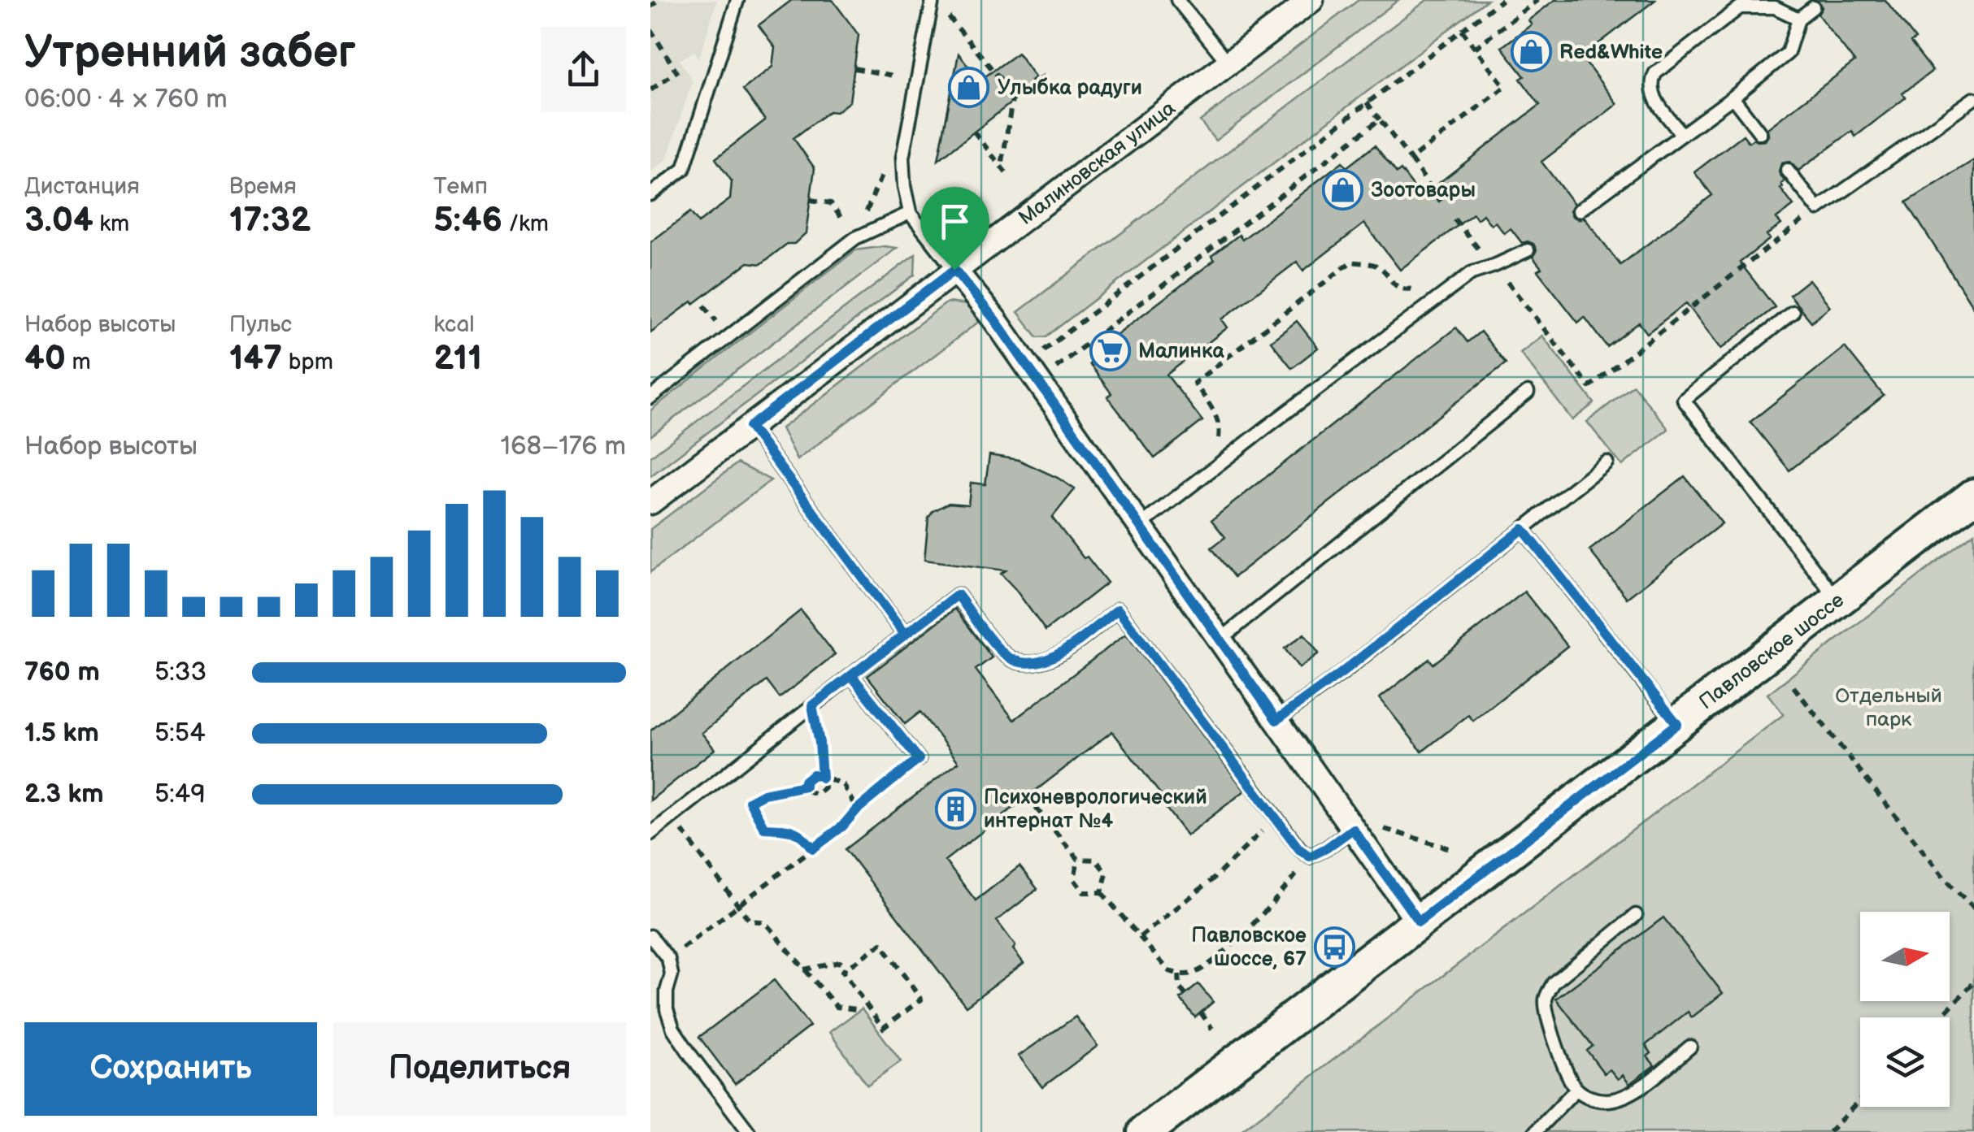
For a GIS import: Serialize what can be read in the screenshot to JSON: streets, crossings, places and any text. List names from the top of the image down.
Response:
{
  "streets": {
    "main road": ["Павловское шоссе"],
    "street": ["Малиновская улица"]
  },
  "parks": ["Отдельный парк"],
  "places": {
    "shop": ["Red&White", "Улыбка радуги", "Зоотовары"],
    "supermarket": ["Малинка"],
    "building": ["Психоневрологический интернат №4"],
    "bus stop": ["Павловское шоссе, 67"]
  },
  "north": "right",
  "page": {
    "heading": ["Утренний забег", "06:00 · 4 × 760 m"],
    "stats": [
      ["Дистанция", "3.04 km"],
      ["Время", "17:32"],
      ["Темп", "5:46 /km"],
      ["Набор высоты", "40 m"],
      ["Пульс", "147 bpm"],
      ["kcal", "211"]
    ],
    "chart": ["Набор высоты", "168–176 m"],
    "list": [
      {
        "name": "760 m",
        "note": "5:33"
      },
      {
        "name": "1.5 km",
        "note": "5:54"
      },
      {
        "name": "2.3 km",
        "note": "5:49"
      }
    ],
    "buttons": ["Сохранить", "Поделиться"]
  }
}
